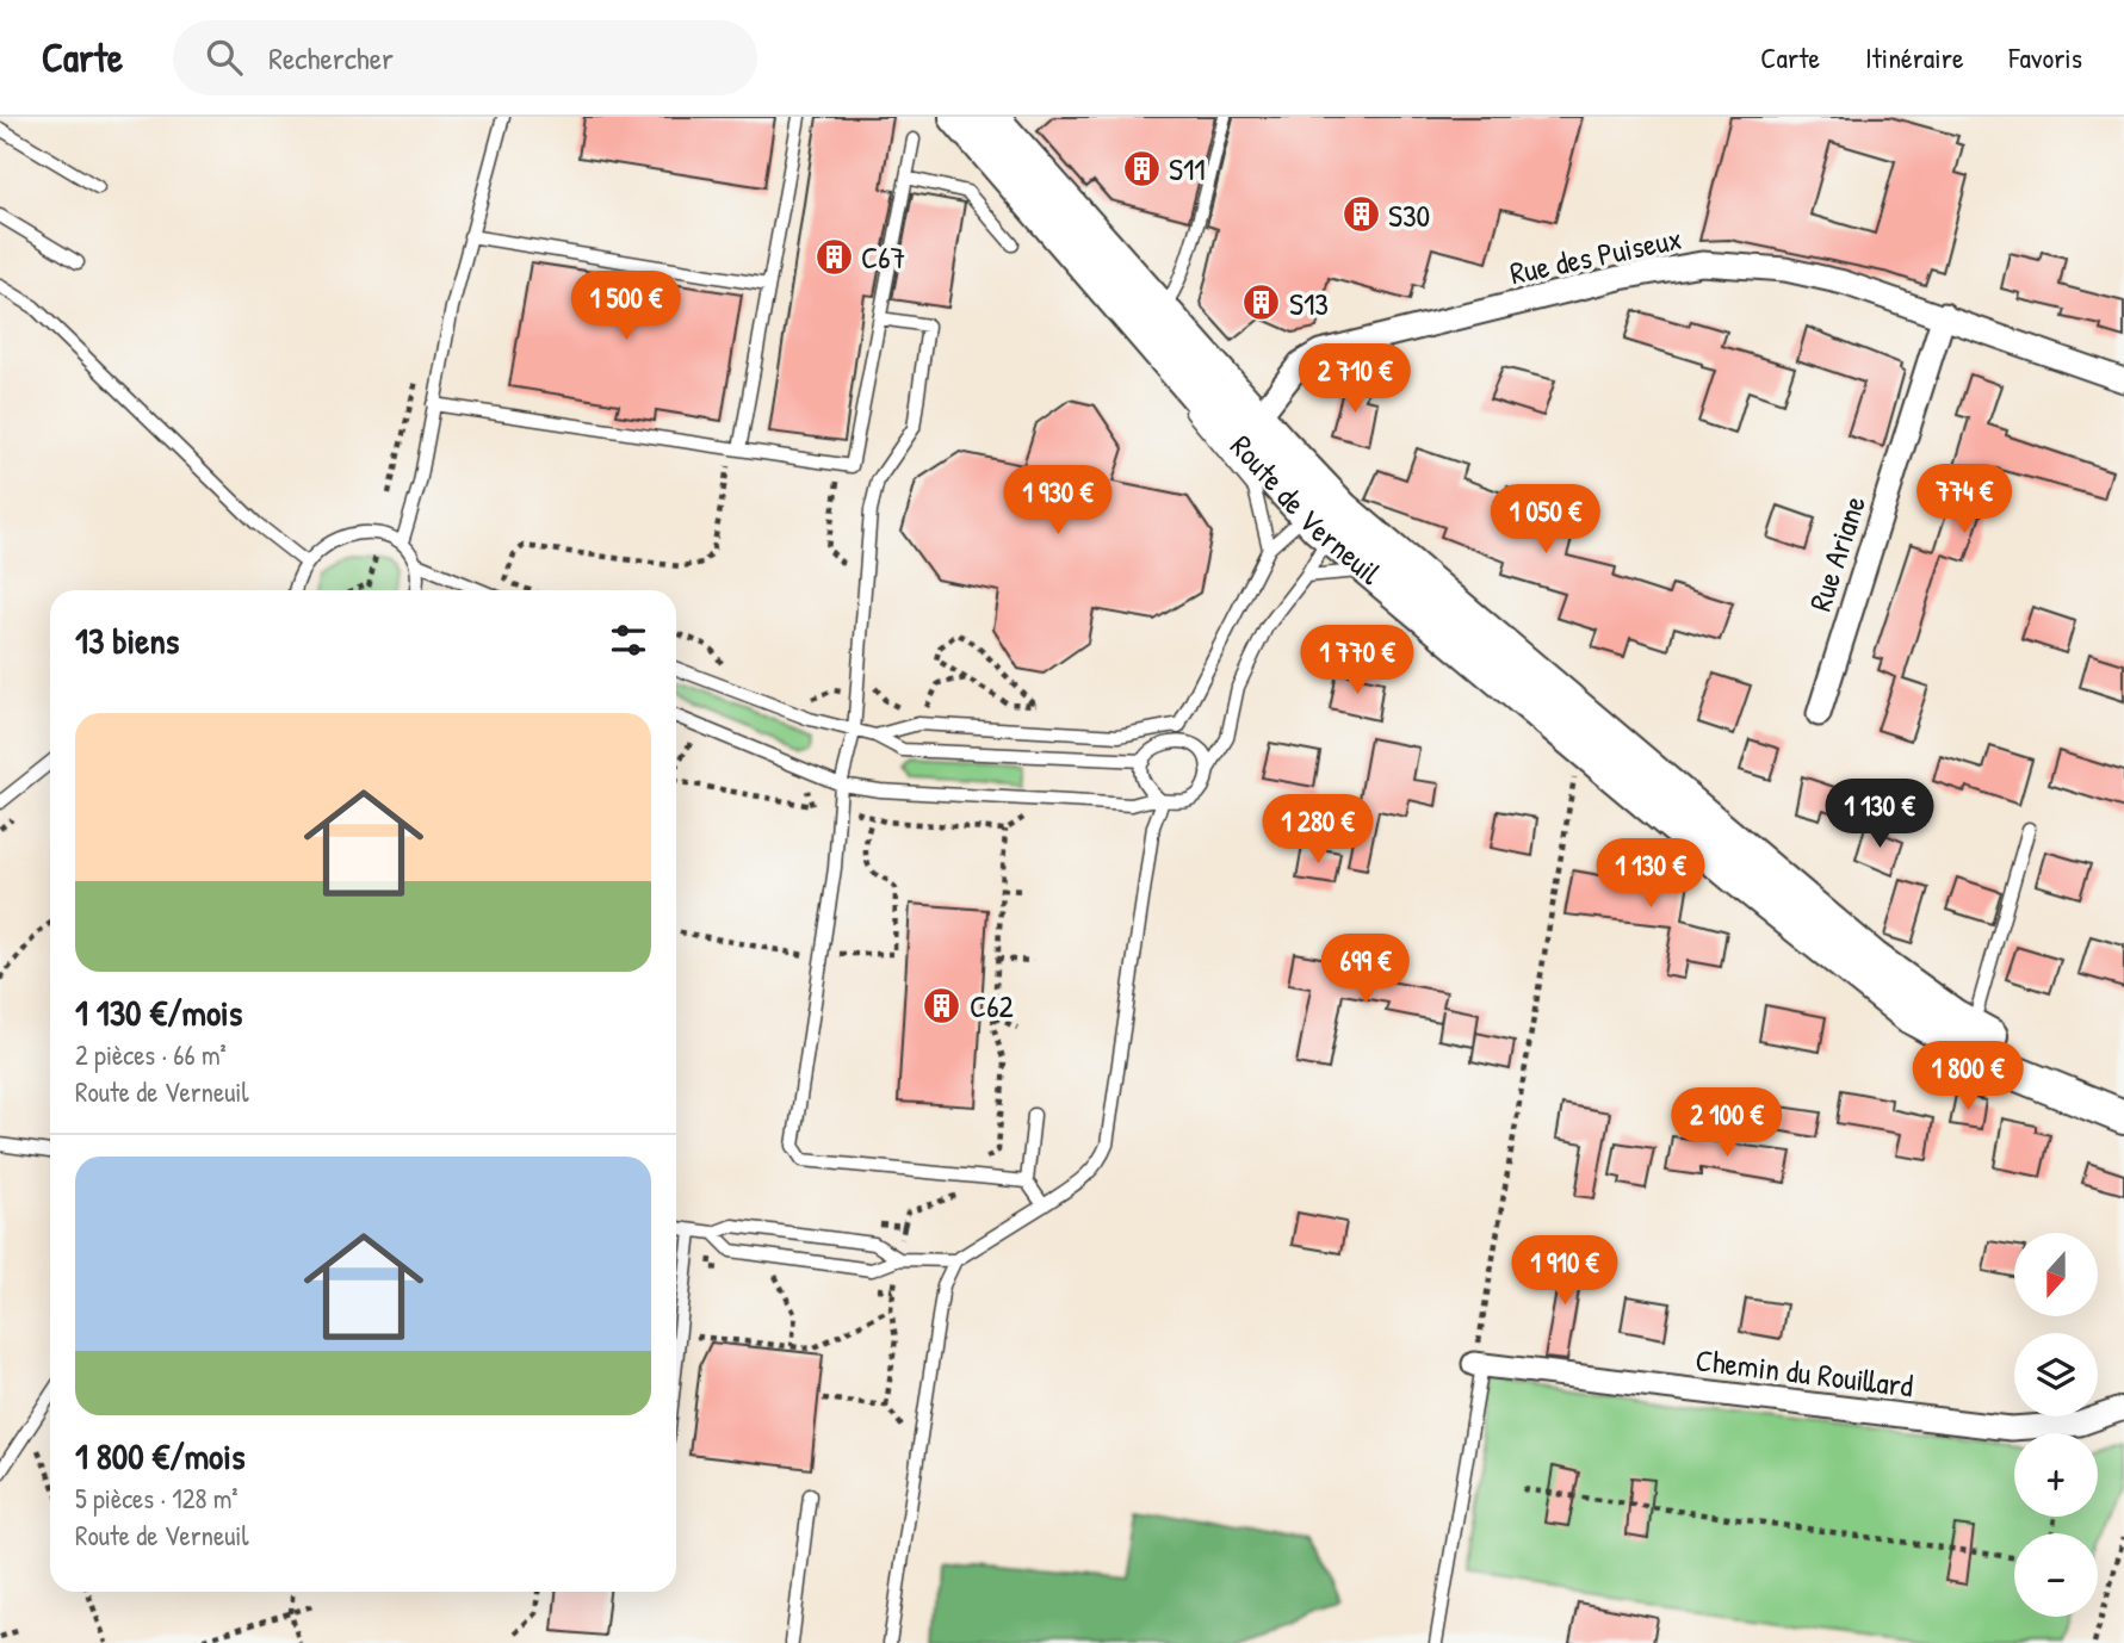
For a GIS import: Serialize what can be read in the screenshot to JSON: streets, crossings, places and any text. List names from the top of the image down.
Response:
{
  "streets": {
    "main road": ["Route de Verneuil"],
    "street": ["Rue des Puiseux", "Rue Ariane", "Chemin du Rouillard"]
  },
  "crossings": [
    ["Rue des Puiseux", "Route de Verneuil"],
    ["Rue des Puiseux", "Rue Ariane"]
  ],
  "places": {
    "building": [
      "S11",
      "S30",
      "C67",
      "S13",
      "C62"
    ]
  },
  "north": "bottom",
  "page": {
    "header": "Carte",
    "search": "Rechercher",
    "nav": ["Carte", "Itinéraire", "Favoris"],
    "price": [
      "1 500 €",
      "2 710 €",
      "774 €",
      "1 930 €",
      "1 050 €",
      "1 770 €",
      "1 130 €",
      "1 280 €",
      "1 130 €",
      "699 €",
      "1 800 €",
      "2 100 €",
      "1 910 €"
    ],
    "heading": "13 biens",
    "list": [
      {
        "name": "1 130 €/mois",
        "note": "2 pièces · 66 m² · Route de Verneuil"
      },
      {
        "name": "1 800 €/mois",
        "note": "5 pièces · 128 m² · Route de Verneuil"
      }
    ],
    "map_buttons": ["+", "−"]
  }
}
